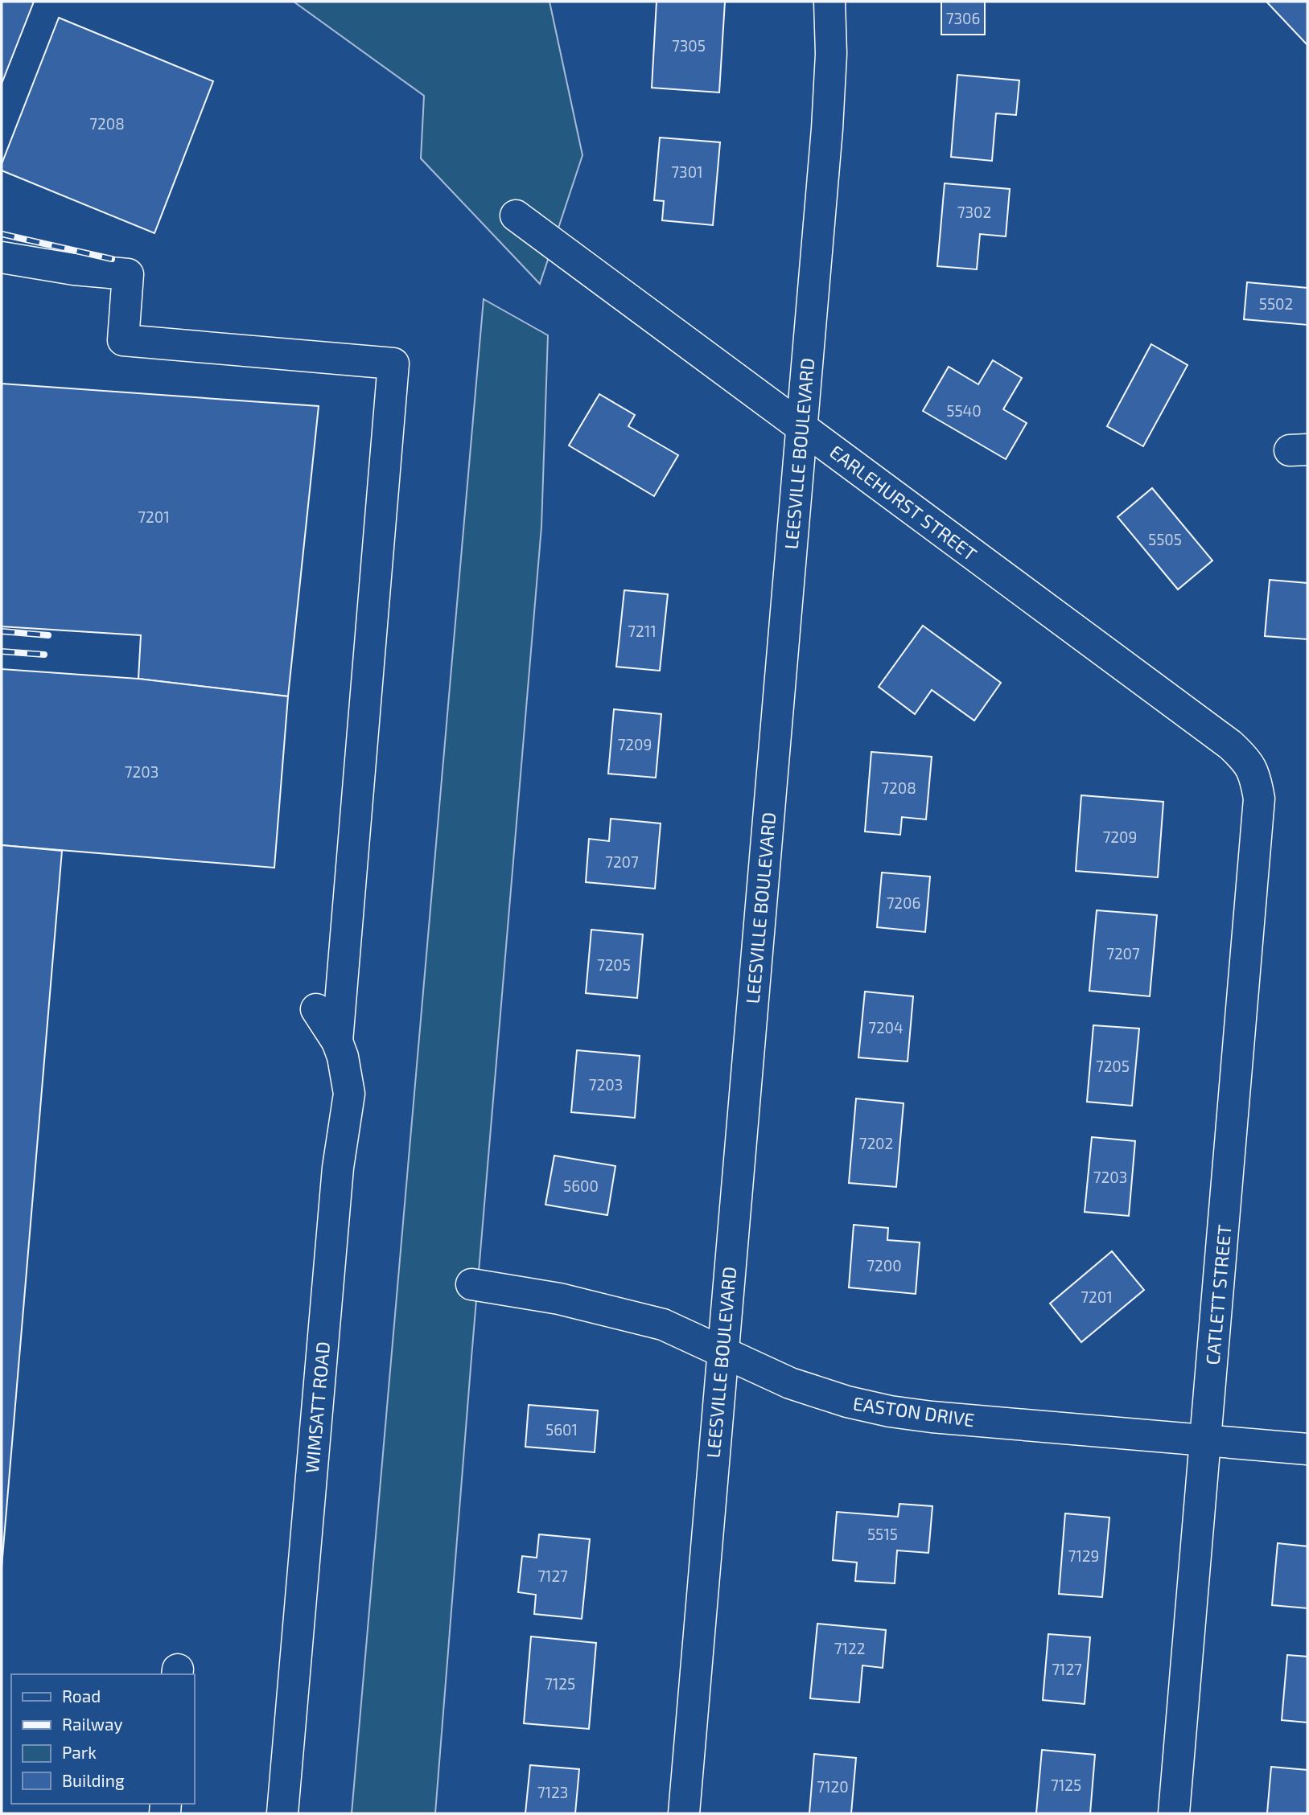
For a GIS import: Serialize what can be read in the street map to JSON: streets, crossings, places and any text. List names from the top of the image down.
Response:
{
  "streets": {
    "street": [
      "LEESVILLE BOULEVARD",
      "EARLEHURST STREET",
      "CATLETT STREET",
      "WIMSATT ROAD",
      "EASTON DRIVE"
    ]
  },
  "crossings": [
    ["LEESVILLE BOULEVARD", "EARLEHURST STREET"],
    ["LEESVILLE BOULEVARD", "EASTON DRIVE"],
    ["EARLEHURST STREET", "CATLETT STREET"],
    ["CATLETT STREET", "EASTON DRIVE"]
  ],
  "house_numbers": [
    "7306",
    "7305",
    "7208",
    "7301",
    "7302",
    "5502",
    "5540",
    "7201",
    "5505",
    "7211",
    "7209",
    "7203",
    "7208",
    "7209",
    "7207",
    "7206",
    "7207",
    "7205",
    "7204",
    "7205",
    "7203",
    "7202",
    "7203",
    "5600",
    "7200",
    "7201",
    "5601",
    "5515",
    "7129",
    "7127",
    "7122",
    "7127",
    "7125",
    "7125",
    "7120",
    "7123"
  ],
  "legend": [
    "Road",
    "Railway",
    "Park",
    "Building"
  ]
}
